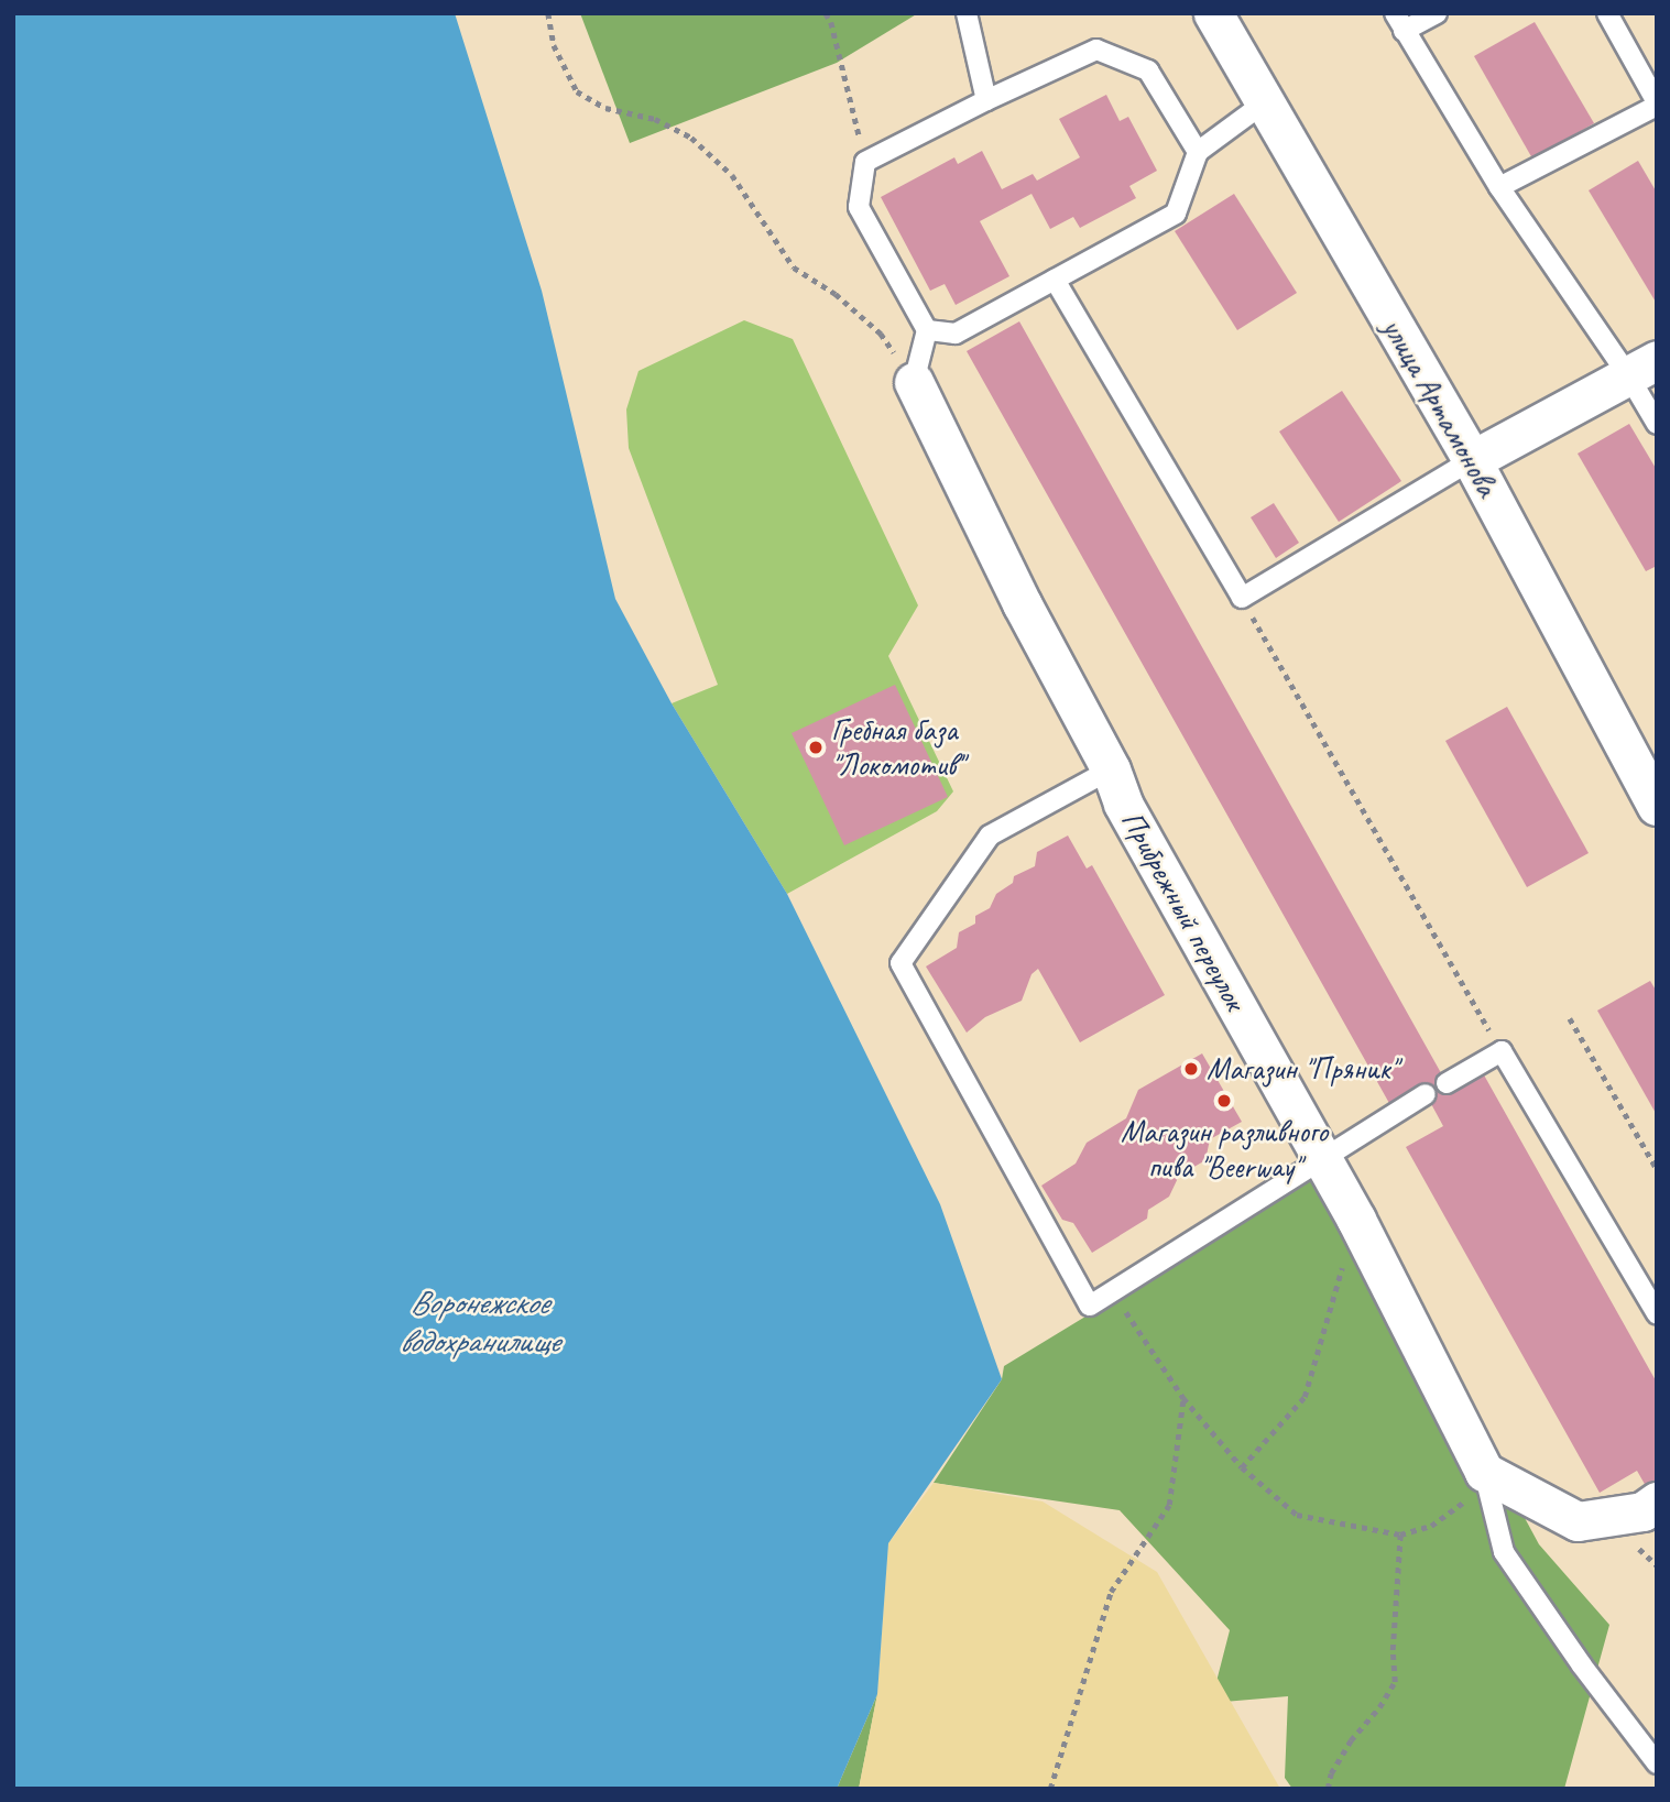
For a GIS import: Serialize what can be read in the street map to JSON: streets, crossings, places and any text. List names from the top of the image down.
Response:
{
  "streets": {
    "street": ["улица Артамонова", "Прибрежный переулок"]
  },
  "water": ["Воронежское водохранилище"],
  "places": ["Гребная база \"Локомотив\"", "Магазин \"Пряник\"", "Магазин разливного пива \"Beerway\""]
}
